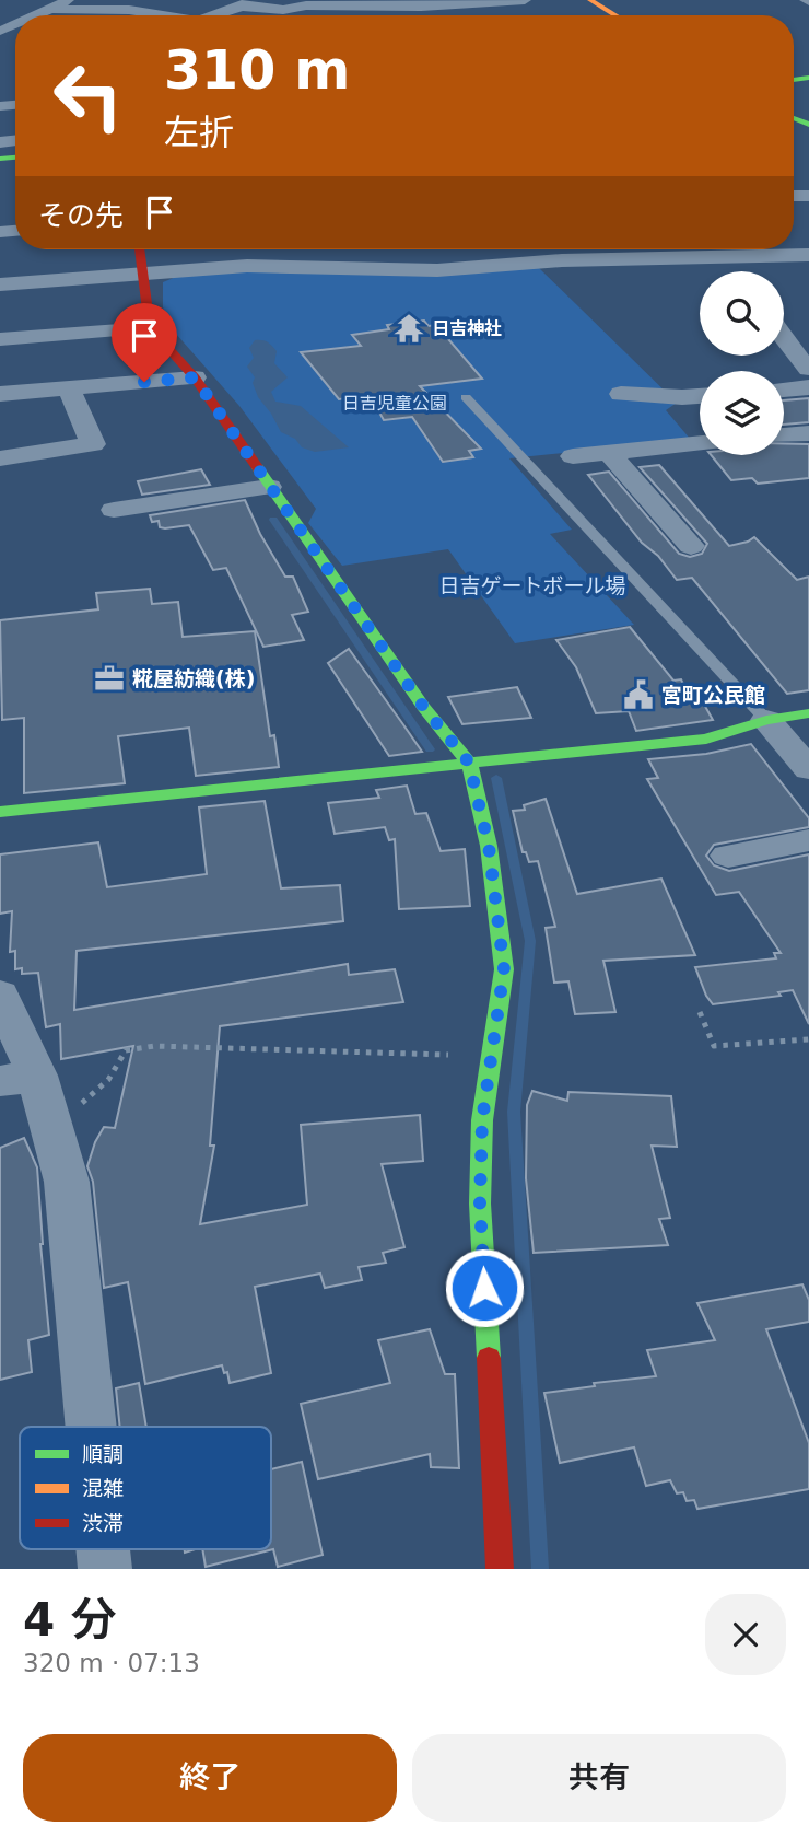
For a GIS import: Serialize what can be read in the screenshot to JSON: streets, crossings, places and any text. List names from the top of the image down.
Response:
{
  "parks": ["日吉児童公園", "日吉ゲートボール場"],
  "places": {
    "temple": ["日吉神社"],
    "office": ["糀屋紡織(株)"],
    "public building": ["宮町公民館"]
  },
  "legend": ["順調", "混雑", "渋滞"],
  "page": {
    "turn": ["310 m", "左折"],
    "then": "その先",
    "heading": ["4 分", "320 m · 07:13"],
    "buttons": ["終了", "共有"]
  }
}
